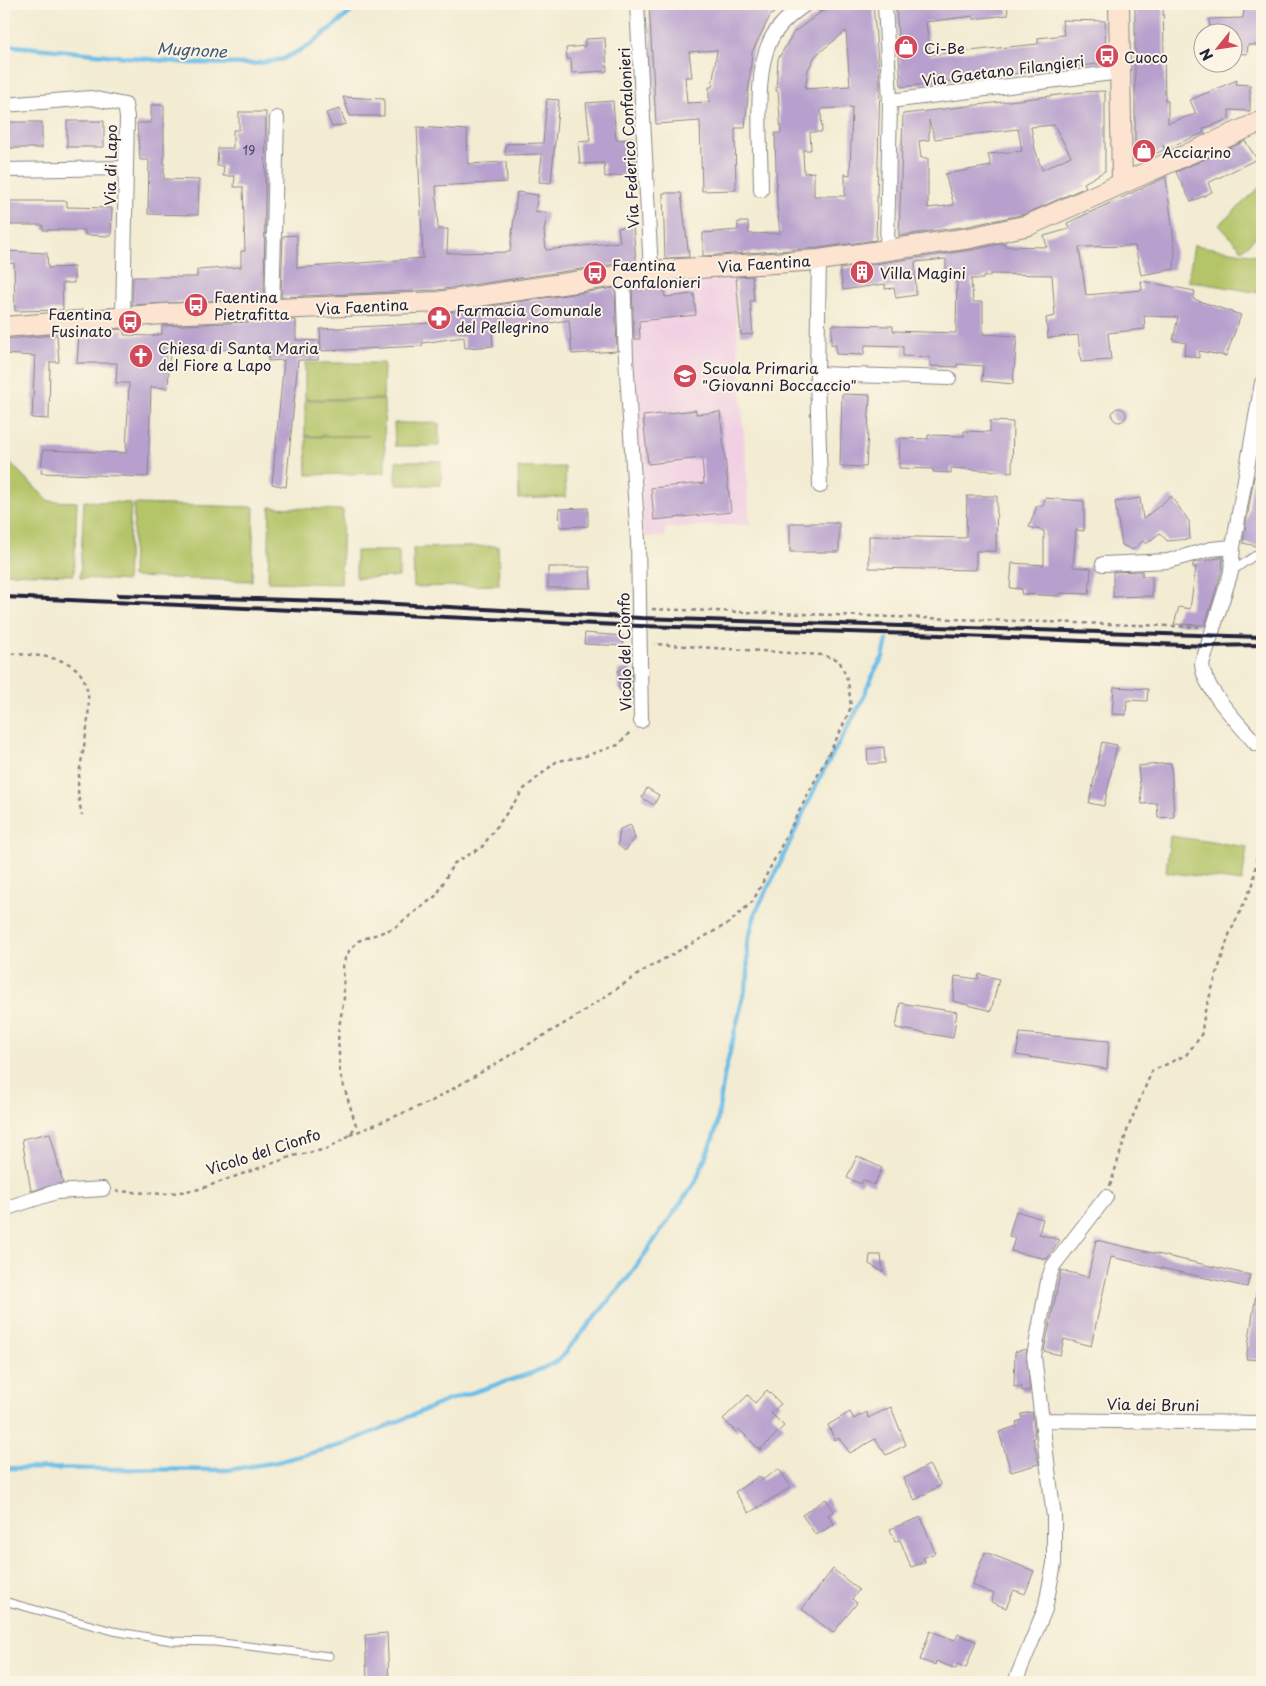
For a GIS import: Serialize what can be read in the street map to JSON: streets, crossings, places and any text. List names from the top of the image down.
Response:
{
  "streets": {
    "street": [
      "Via Gaetano Filangieri",
      "Via Federico Confalonieri",
      "Via di Lapo",
      "Via Faentina",
      "Vicolo del Cionfo",
      "Via dei Bruni"
    ]
  },
  "crossings": [
    ["Via Federico Confalonieri", "Via Faentina"],
    ["Via di Lapo", "Via Faentina"],
    ["Via Faentina", "Vicolo del Cionfo"]
  ],
  "water": ["Mugnone"],
  "places": {
    "shop": ["Ci-Be", "Acciarino"],
    "bus stop": [
      "Cuoco",
      "Faentina Confalonieri",
      "Faentina Pietrafitta",
      "Faentina Fusinato"
    ],
    "building": ["Villa Magini"],
    "pharmacy": ["Farmacia Comunale del Pellegrino"],
    "church": ["Chiesa di Santa Maria del Fiore a Lapo"],
    "school or university": ["Scuola Primaria \"Giovanni Boccaccio\""]
  },
  "house_numbers": ["19"],
  "north": "bottom left"
}
